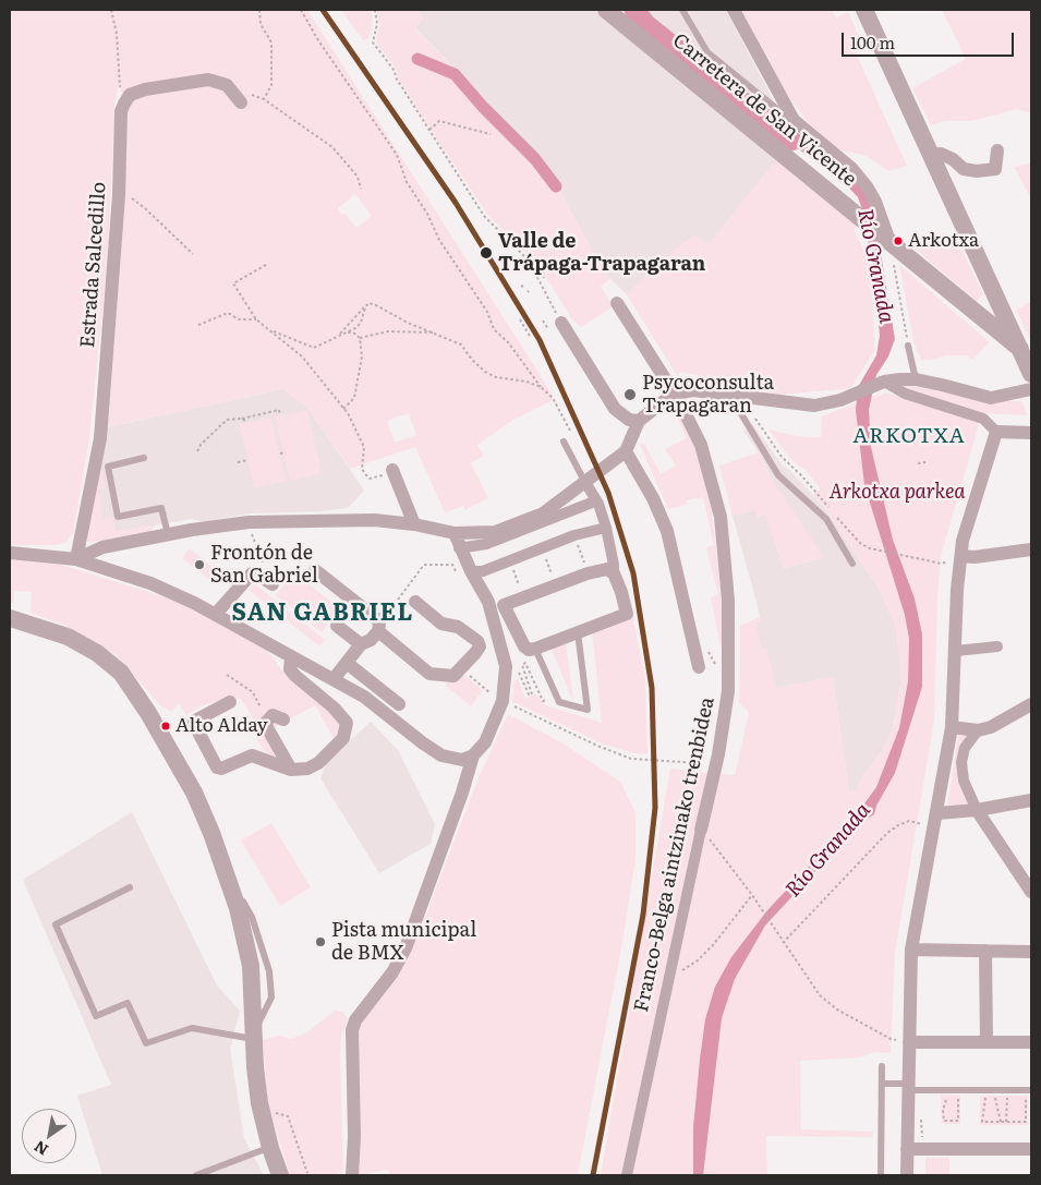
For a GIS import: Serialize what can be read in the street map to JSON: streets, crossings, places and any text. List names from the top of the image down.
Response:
{
  "streets": {
    "street": ["Carretera de San Vicente", "Estrada Salcedillo", "Franco-Belga aintzinako trenbidea"]
  },
  "districts": ["ARKOTXA", "SAN GABRIEL"],
  "water": ["Río Granada"],
  "parks": ["Arkotxa parkea"],
  "places": [
    "Arkotxa",
    "Valle de Trápaga-Trapagaran",
    "Psycoconsulta Trapagaran",
    "Frontón de San Gabriel",
    "Alto Alday",
    "Pista municipal de BMX"
  ],
  "scale_bar": "100 m",
  "north": "bottom left"
}
